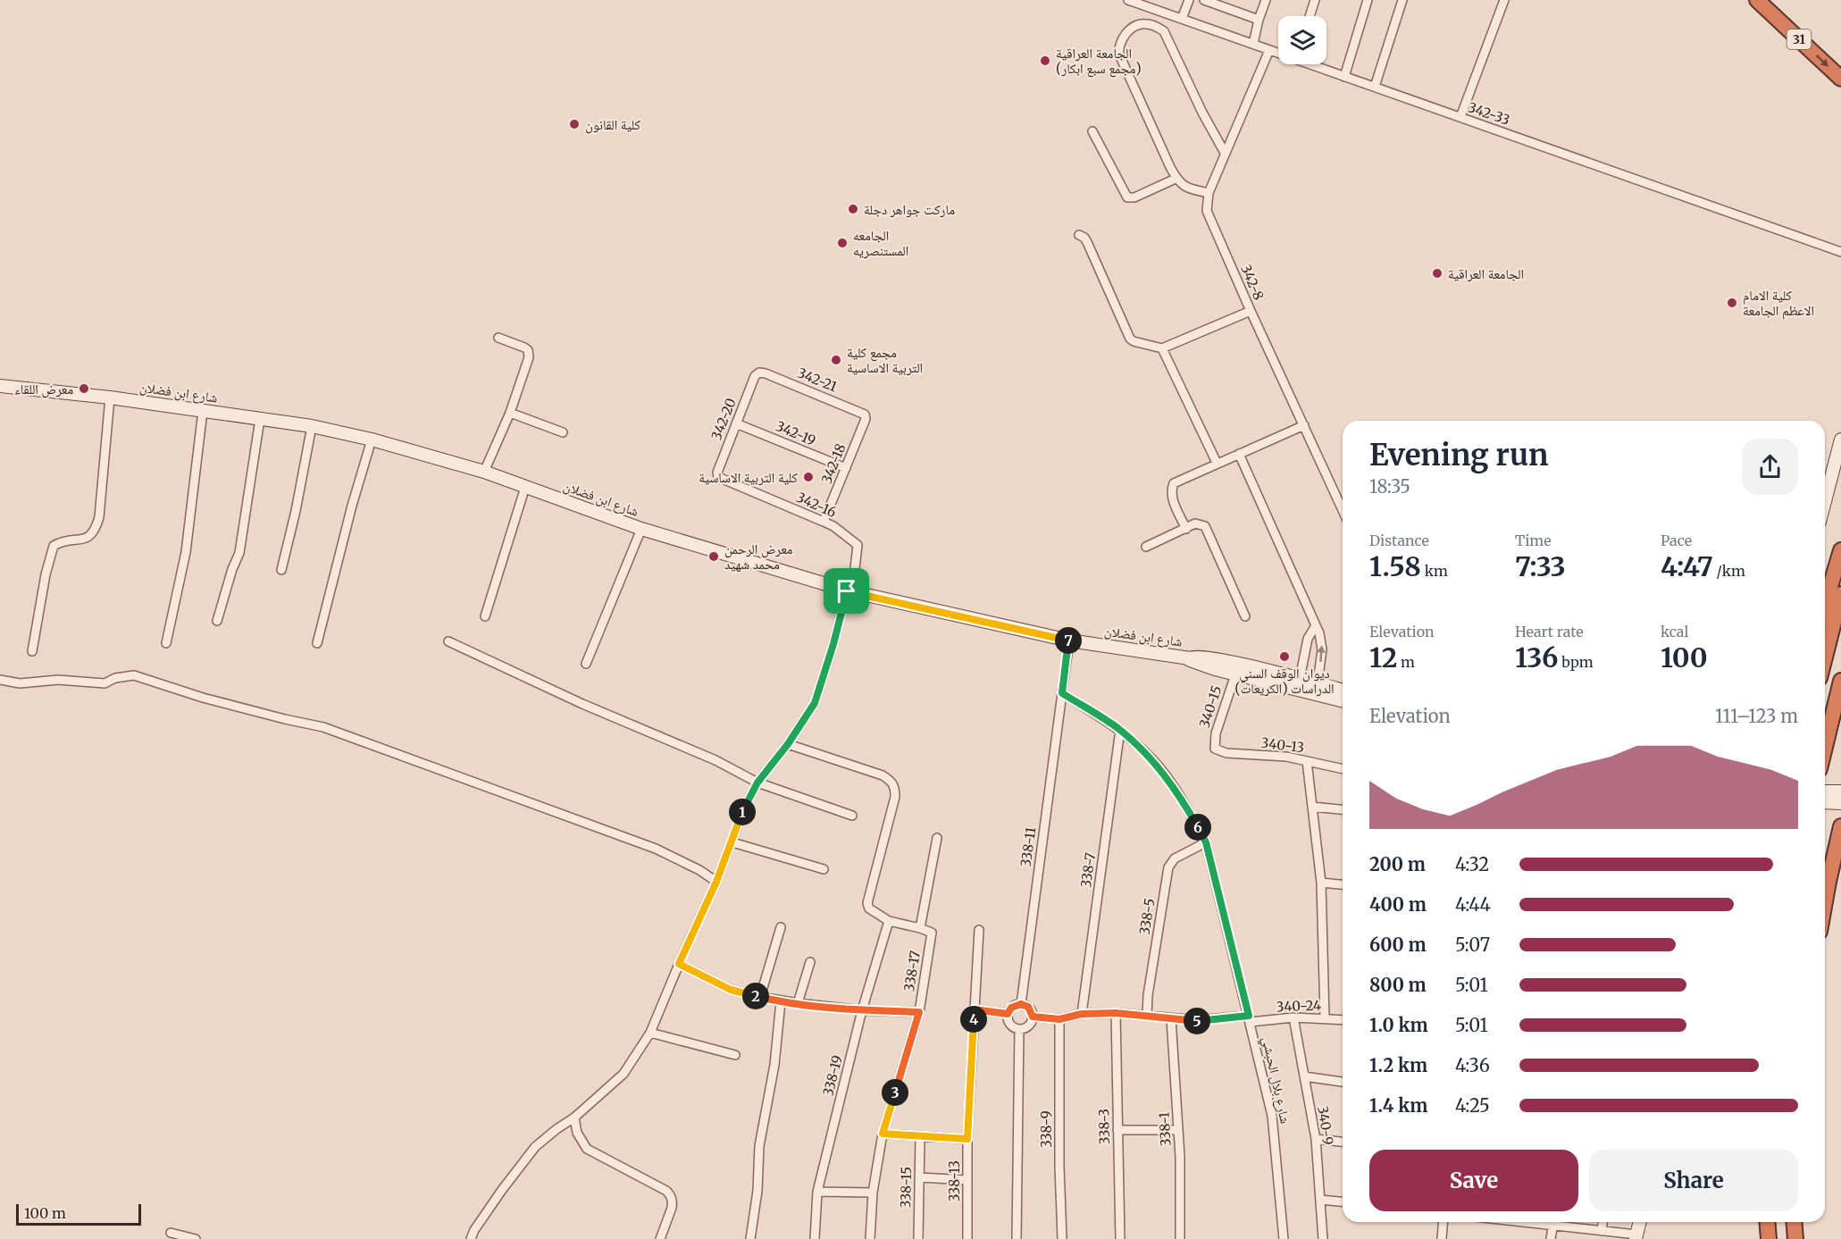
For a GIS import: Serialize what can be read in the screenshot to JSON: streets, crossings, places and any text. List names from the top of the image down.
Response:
{
  "streets": {
    "highway": ["31"],
    "street": [
      "342-33",
      "342-8",
      "342-21",
      "شارع ابن فضلان",
      "342-20",
      "342-19",
      "342-18",
      "342-16",
      "340-15",
      "340-13",
      "338-11",
      "338-7",
      "338-5",
      "338-17",
      "340-24",
      "338-19",
      "شارع بلال الحبشي",
      "340-9",
      "338-3",
      "338-9",
      "338-1",
      "338-13",
      "338-15"
    ]
  },
  "crossings": [
    ["342-33", "342-8"],
    ["342-21", "342-20"],
    ["342-21", "342-18"],
    ["شارع ابن فضلان", "342-16"],
    ["شارع ابن فضلان", "340-15"],
    ["342-20", "342-19"],
    ["342-20", "342-16"],
    ["342-19", "342-18"],
    ["342-18", "342-16"],
    ["340-15", "340-13"],
    ["338-11", "340-24"],
    ["338-11", "شارع بلال الحبشي"],
    ["338-7", "340-24"],
    ["338-7", "شارع بلال الحبشي"],
    ["338-5", "340-24"],
    ["338-5", "شارع بلال الحبشي"],
    ["340-24", "شارع بلال الحبشي"],
    ["340-24", "340-9"],
    ["340-24", "338-3"],
    ["340-24", "338-9"],
    ["340-24", "338-1"]
  ],
  "places": [
    "الجامعة العراقية (مجمع سبع ابكار)",
    "كلية القانون",
    "ماركت جواهر دجلة",
    "الجامعه المستنصريه",
    "الجامعة العراقية",
    "كلية الامام الاعظم الجامعة",
    "مجمع كلية التربية الاساسية",
    "معرض اللقاء",
    "كلية التربية الاساسية",
    "معرض الرحمن محمد شهيد",
    "ديوان الوقف السني الدراسات (الكريعات)"
  ],
  "scale_bar": "100 m",
  "page": {
    "heading": ["Evening run", "18:35"],
    "stats": [
      ["Distance", "1.58 km"],
      ["Time", "7:33"],
      ["Pace", "4:47 /km"],
      ["Elevation", "12 m"],
      ["Heart rate", "136 bpm"],
      ["kcal", "100"]
    ],
    "pins": [
      "7",
      "1",
      "6",
      "2",
      "4",
      "5",
      "3"
    ],
    "chart": ["Elevation", "111–123 m"],
    "list": [
      {
        "name": "200 m",
        "note": "4:32"
      },
      {
        "name": "400 m",
        "note": "4:44"
      },
      {
        "name": "600 m",
        "note": "5:07"
      },
      {
        "name": "800 m",
        "note": "5:01"
      },
      {
        "name": "1.0 km",
        "note": "5:01"
      },
      {
        "name": "1.2 km",
        "note": "4:36"
      },
      {
        "name": "1.4 km",
        "note": "4:25"
      }
    ],
    "buttons": ["Save", "Share"],
    "scale": "100 m"
  }
}
